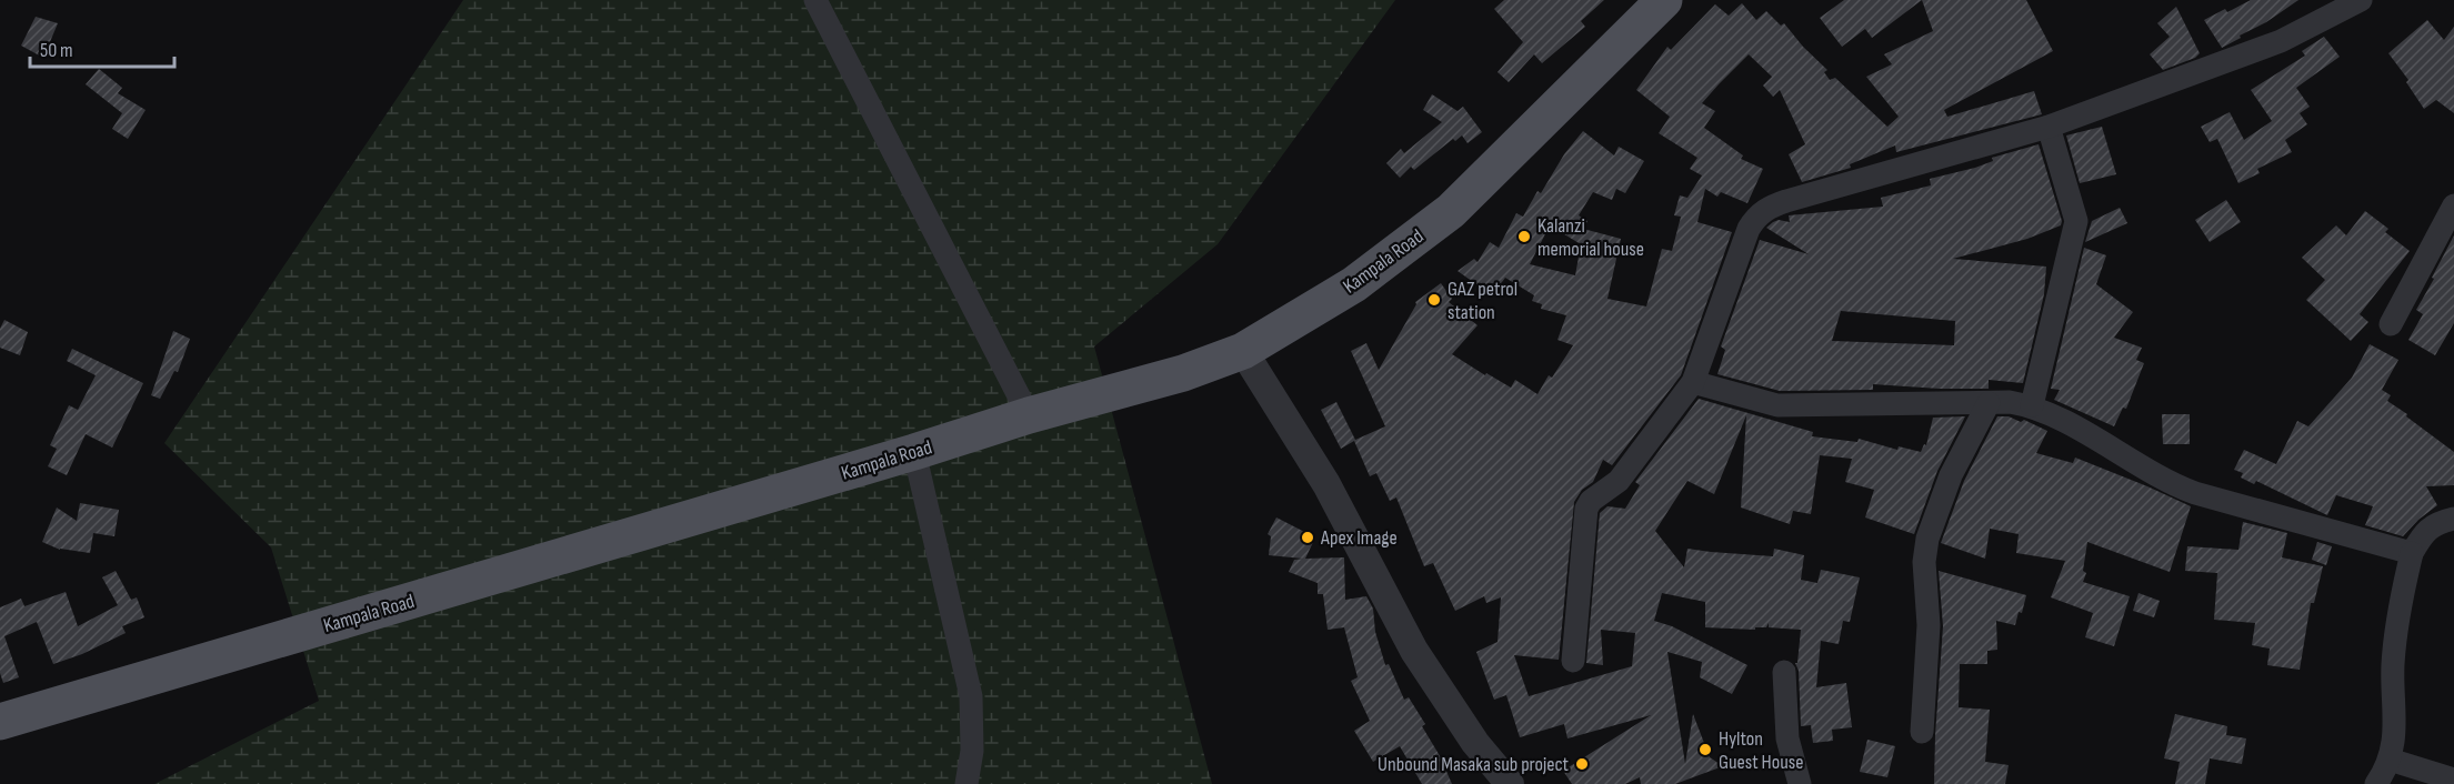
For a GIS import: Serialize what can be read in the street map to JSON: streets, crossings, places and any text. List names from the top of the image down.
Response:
{
  "streets": {
    "main road": ["Kampala Road"]
  },
  "places": [
    "Kalanzi memorial house",
    "GAZ petrol station",
    "Apex Image",
    "Hylton Guest House",
    "Unbound Masaka sub project"
  ],
  "scale_bar": "50 m"
}
